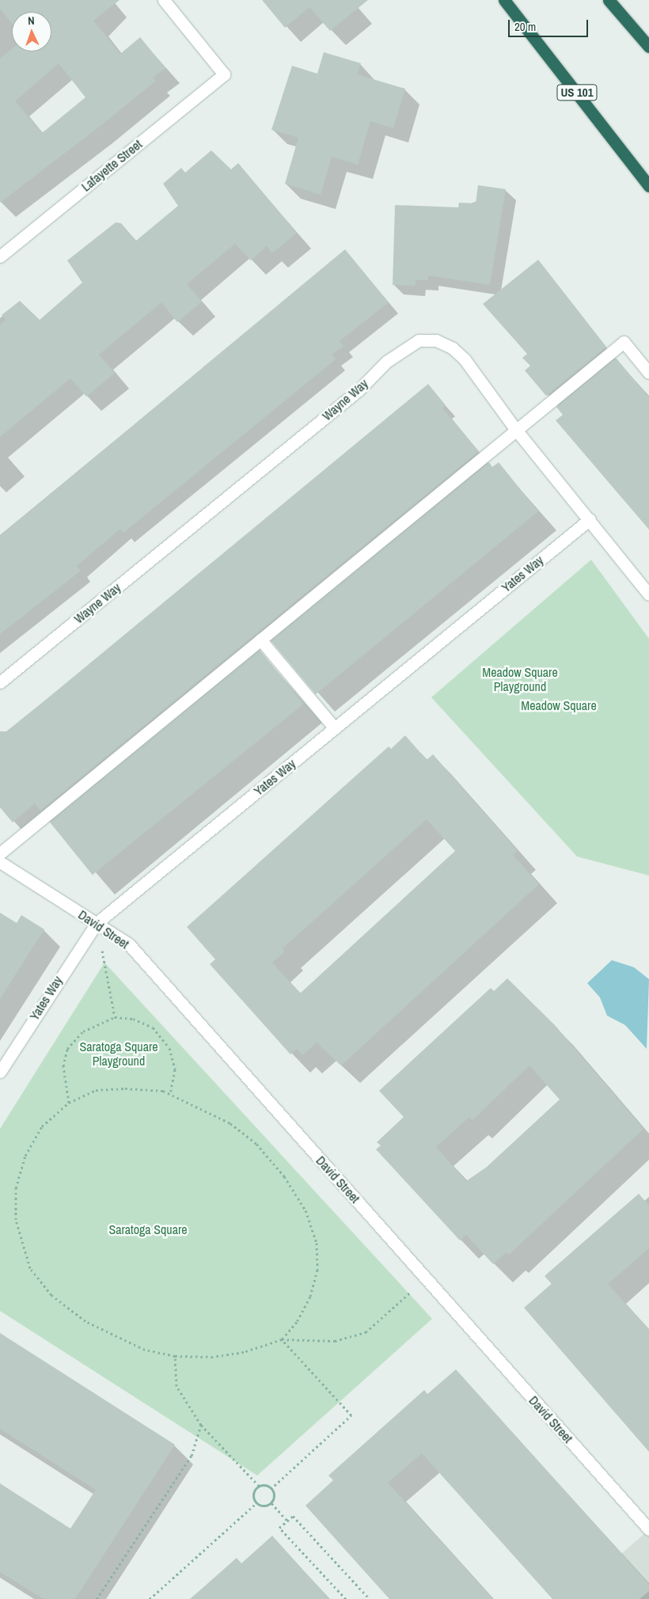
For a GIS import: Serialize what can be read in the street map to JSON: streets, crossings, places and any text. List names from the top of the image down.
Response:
{
  "streets": {
    "highway": ["US 101"],
    "street": [
      "Lafayette Street",
      "Wayne Way",
      "Yates Way",
      "David Street"
    ]
  },
  "crossings": [
    ["Wayne Way", "Yates Way"],
    ["Yates Way", "David Street"]
  ],
  "parks": [
    "Meadow Square Playground",
    "Meadow Square",
    "Saratoga Square Playground",
    "Saratoga Square"
  ],
  "scale_bar": "20 m",
  "north": "top"
}
